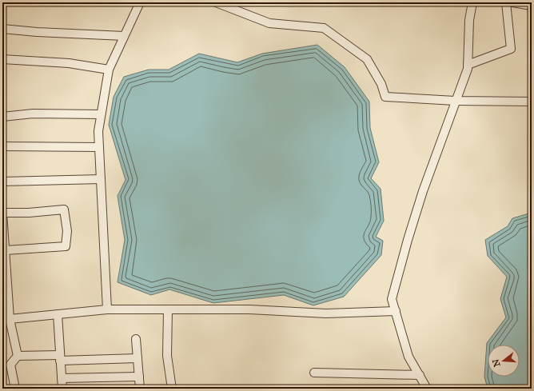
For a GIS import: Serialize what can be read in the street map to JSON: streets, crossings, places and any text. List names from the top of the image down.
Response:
{
  "north": "left"
}
